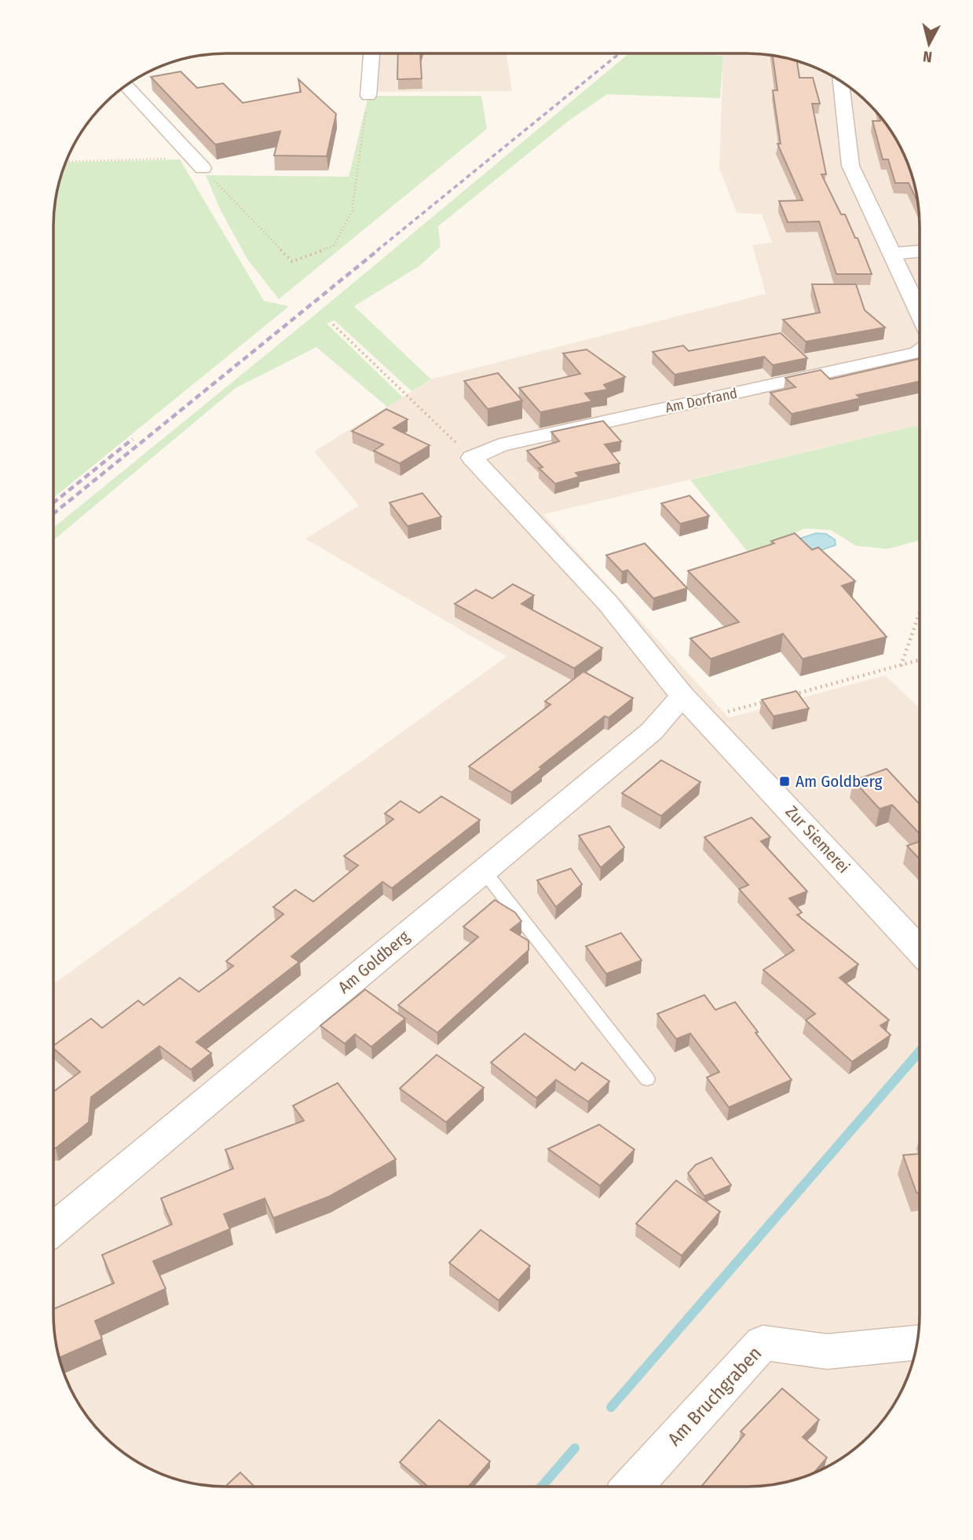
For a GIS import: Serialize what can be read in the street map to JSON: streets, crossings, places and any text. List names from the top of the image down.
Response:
{
  "streets": {
    "street": [
      "Am Dorfrand",
      "Zur Siemerei",
      "Am Goldberg",
      "Am Bruchgraben"
    ]
  },
  "crossings": [
    ["Zur Siemerei", "Am Goldberg"]
  ],
  "places": {
    "transit": ["Am Goldberg"]
  },
  "north": "bottom"
}
